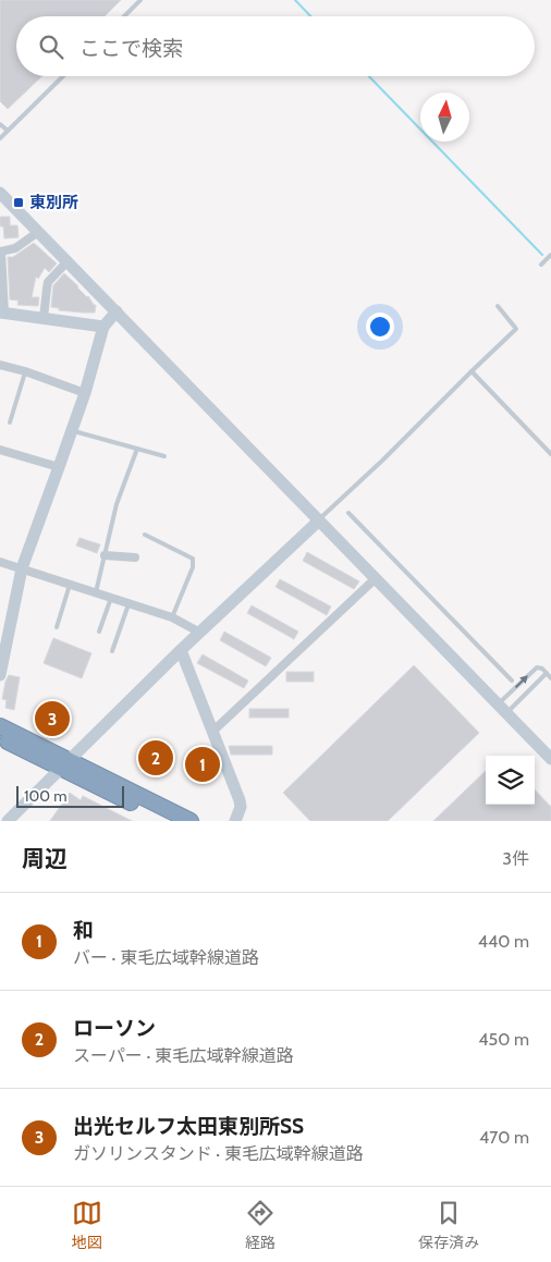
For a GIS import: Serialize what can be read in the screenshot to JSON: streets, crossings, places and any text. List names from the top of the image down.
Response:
{
  "places": {
    "transit": ["東別所"]
  },
  "scale_bar": "100 m",
  "north": "top",
  "page": {
    "search": "ここで検索",
    "pins": ["3", "2", "1"],
    "scale": "100 m",
    "heading": ["周辺", "3件"],
    "list": [
      {
        "mark": "1",
        "name": "和",
        "note": "バー · 東毛広域幹線道路",
        "value": "440 m"
      },
      {
        "mark": "2",
        "name": "ローソン",
        "note": "スーパー · 東毛広域幹線道路",
        "value": "450 m"
      },
      {
        "mark": "3",
        "name": "出光セルフ太田東別所SS",
        "note": "ガソリンスタンド · 東毛広域幹線道路",
        "value": "470 m"
      }
    ],
    "nav": ["地図", "経路", "保存済み"]
  }
}
